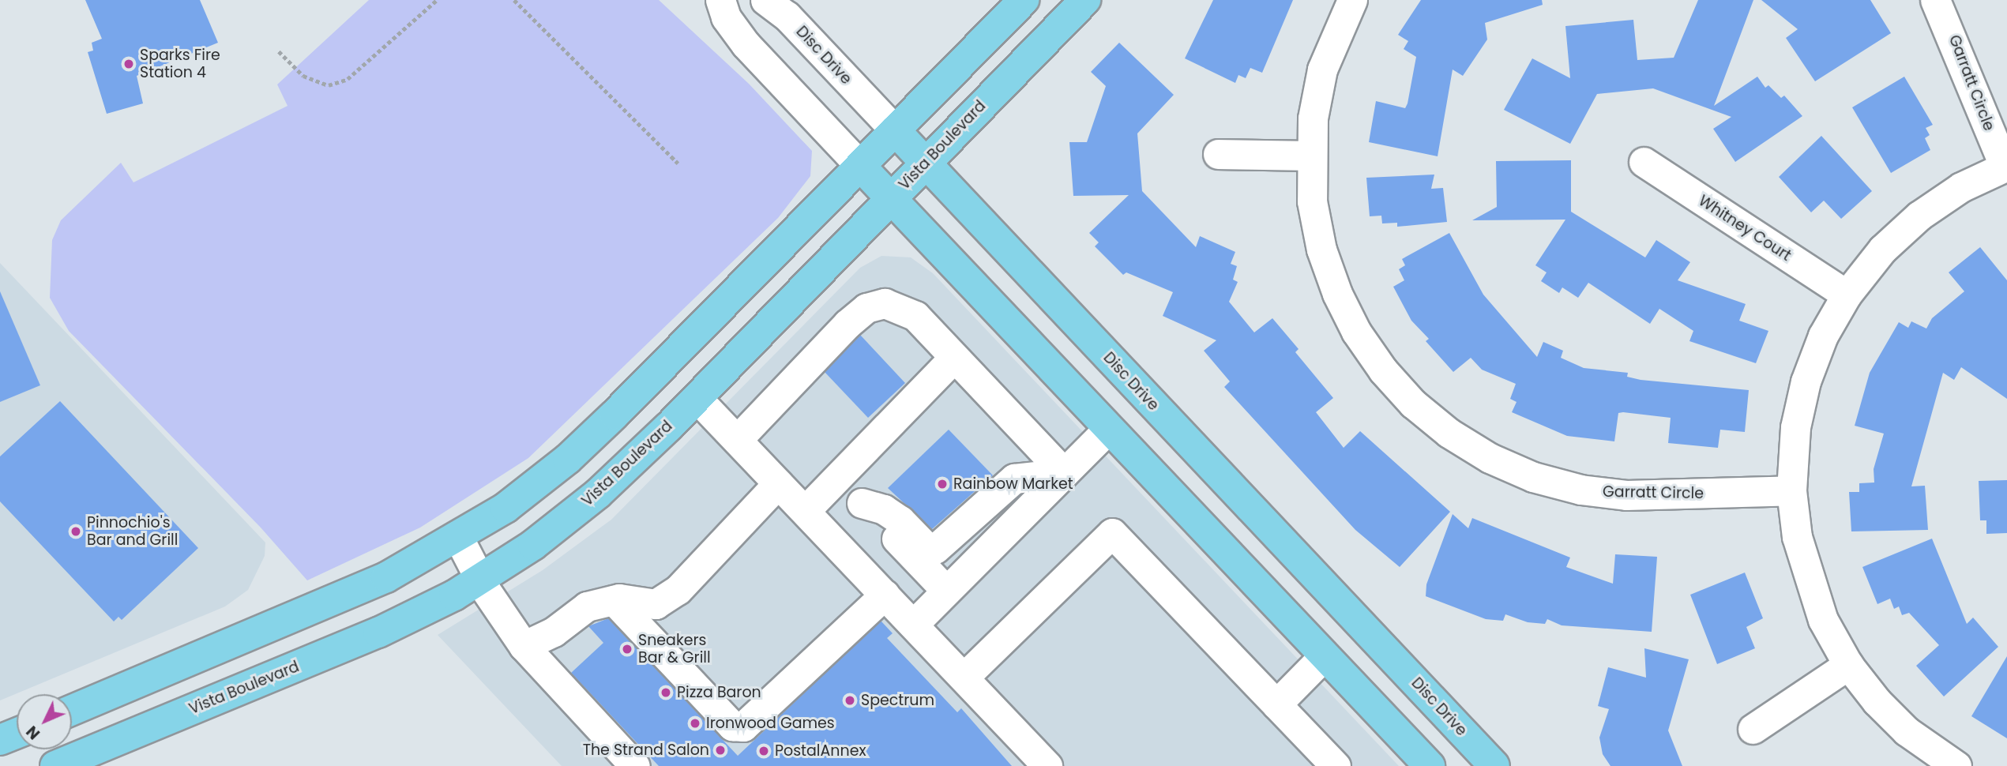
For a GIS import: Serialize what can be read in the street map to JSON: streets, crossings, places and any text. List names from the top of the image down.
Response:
{
  "streets": {
    "main road": ["Disc Drive", "Vista Boulevard"],
    "street": ["Garratt Circle", "Whitney Court"]
  },
  "crossings": [
    ["Disc Drive", "Vista Boulevard"]
  ],
  "places": [
    "Sparks Fire Station 4",
    "Rainbow Market",
    "Pinnochio's Bar and Grill",
    "Sneakers Bar & Grill",
    "Pizza Baron",
    "Spectrum",
    "Ironwood Games",
    "The Strand Salon",
    "PostalAnnex"
  ],
  "north": "bottom left"
}
